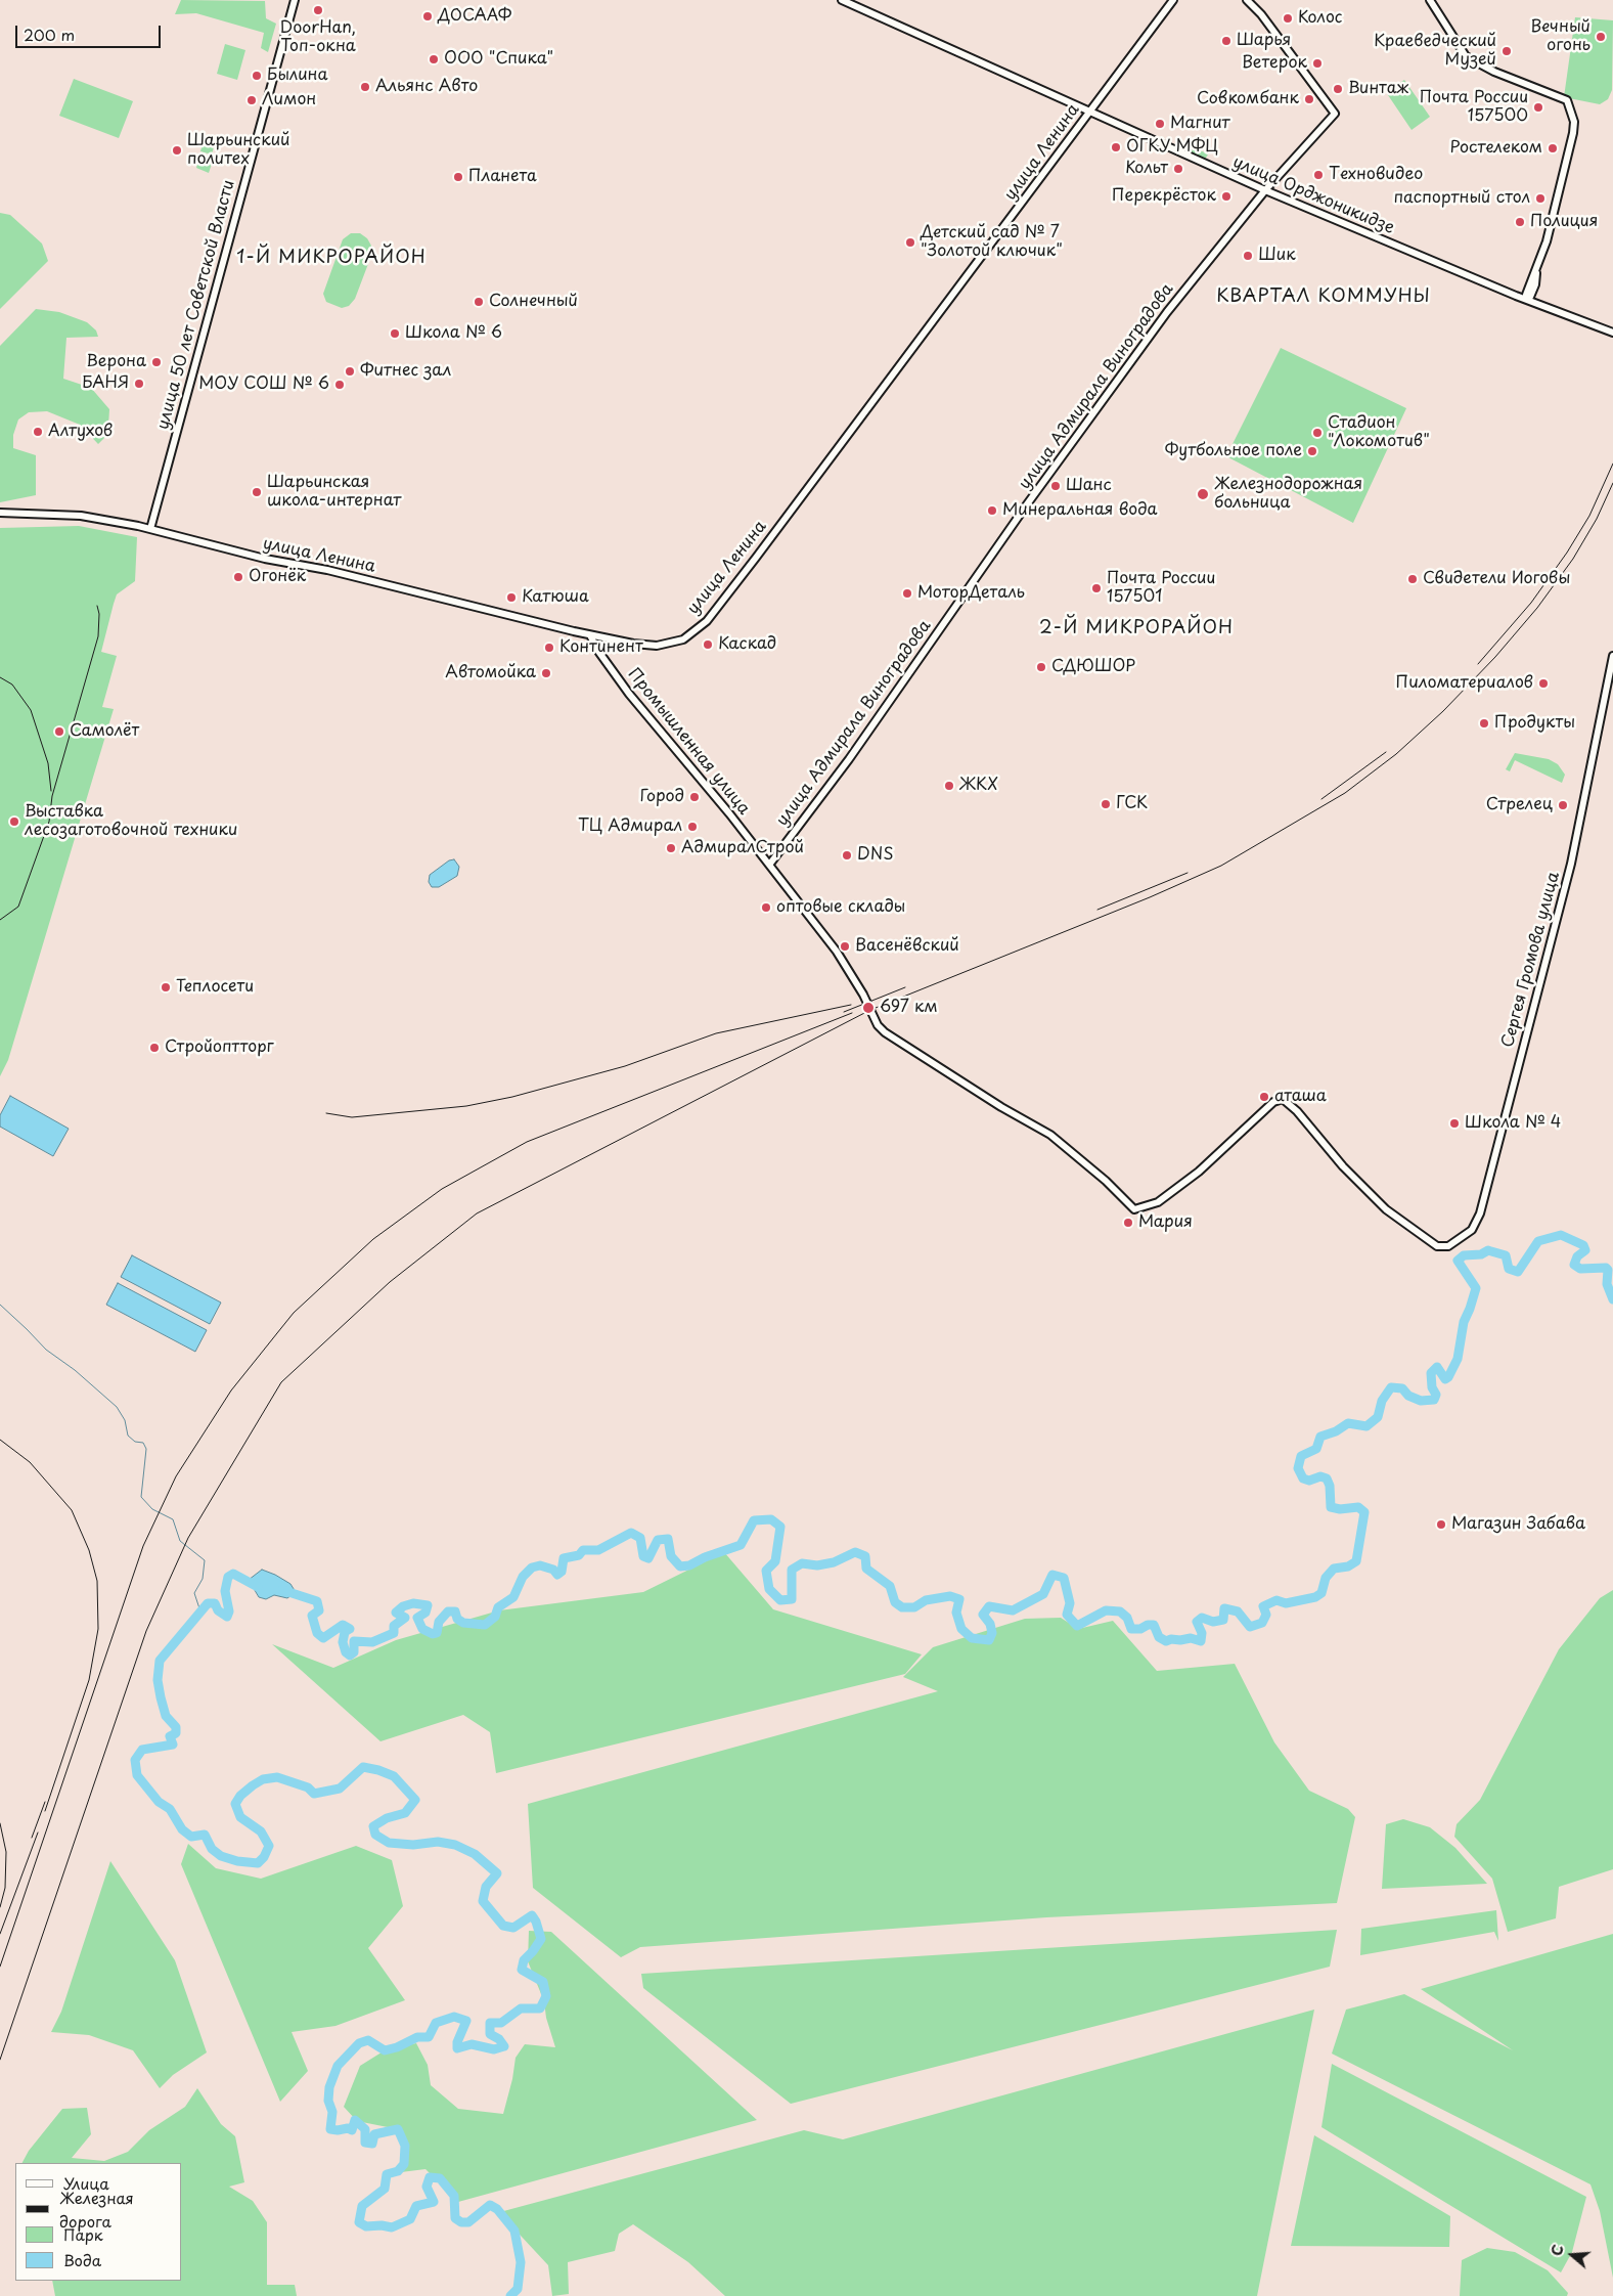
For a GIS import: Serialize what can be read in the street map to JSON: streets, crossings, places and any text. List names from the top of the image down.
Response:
{
  "streets": {
    "street": [
      "улица Ленина",
      "улица Орджоникидзе",
      "улица 50 лет Советской Власти",
      "улица Адмирала Виноградова",
      "Промышленная улица",
      "Сергея Громова улица"
    ]
  },
  "crossings": [
    ["улица Ленина", "улица Орджоникидзе"],
    ["улица Ленина", "улица 50 лет Советской Власти"],
    ["улица Ленина", "Промышленная улица"],
    ["улица Орджоникидзе", "улица Адмирала Виноградова"],
    ["улица Адмирала Виноградова", "Промышленная улица"],
    ["Промышленная улица", "Сергея Громова улица"]
  ],
  "districts": ["1-Й МИКРОРАЙОН", "КВАРТАЛ КОММУНЫ", "2-Й МИКРОРАЙОН"],
  "places": [
    "DoorHan, Топ-окна",
    "ДОСААФ",
    "Колос",
    "Вечный огонь",
    "Шарья",
    "Краеведческий Музей",
    "ООО \"Спика\"",
    "Ветерок",
    "Былина",
    "Альянс Авто",
    "Винтаж",
    "Совкомбанк",
    "Лимон",
    "Почта России 157500",
    "Магнит",
    "ОГКУ МФЦ",
    "Ростелеком",
    "Шарьинский политех",
    "Кольт",
    "Tехновидео",
    "Планета",
    "Перекрёсток",
    "паспортный стол",
    "Полиция",
    "Детский сад № 7 \"Золотой ключик\"",
    "Шик",
    "Солнечный",
    "Школа № 6",
    "Верона",
    "Фитнес зал",
    "БАНЯ",
    "МОУ СОШ № 6",
    "Алтухов",
    "Стадион \"Локомотив\"",
    "Футбольное поле",
    "Шанс",
    "Шарьинская школа-интернат",
    "Железнодорожная больница",
    "Минеральная вода",
    "Огонёк",
    "Свидетели Иоговы",
    "Почта России 157501",
    "МоторДеталь",
    "Катюша",
    "Каскад",
    "Континент",
    "СДЮШОР",
    "Автомойка",
    "Пиломатериалов",
    "Продукты",
    "Самолёт",
    "ЖКХ",
    "Город",
    "ГСК",
    "Стрелец",
    "Выставка лесозаготовочной техники",
    "ТЦ Адмирал",
    "АдмиралСтрой",
    "DNS",
    "оптовые склады",
    "Васенёвский",
    "Теплосети",
    "697 км",
    "Стройоптторг",
    "аташа",
    "Школа № 4",
    "Мария",
    "Магазин Забава"
  ],
  "legend": [
    "Улица",
    "Железная дорога",
    "Парк",
    "Вода"
  ],
  "scale_bar": "200 m",
  "north": "left"
}
